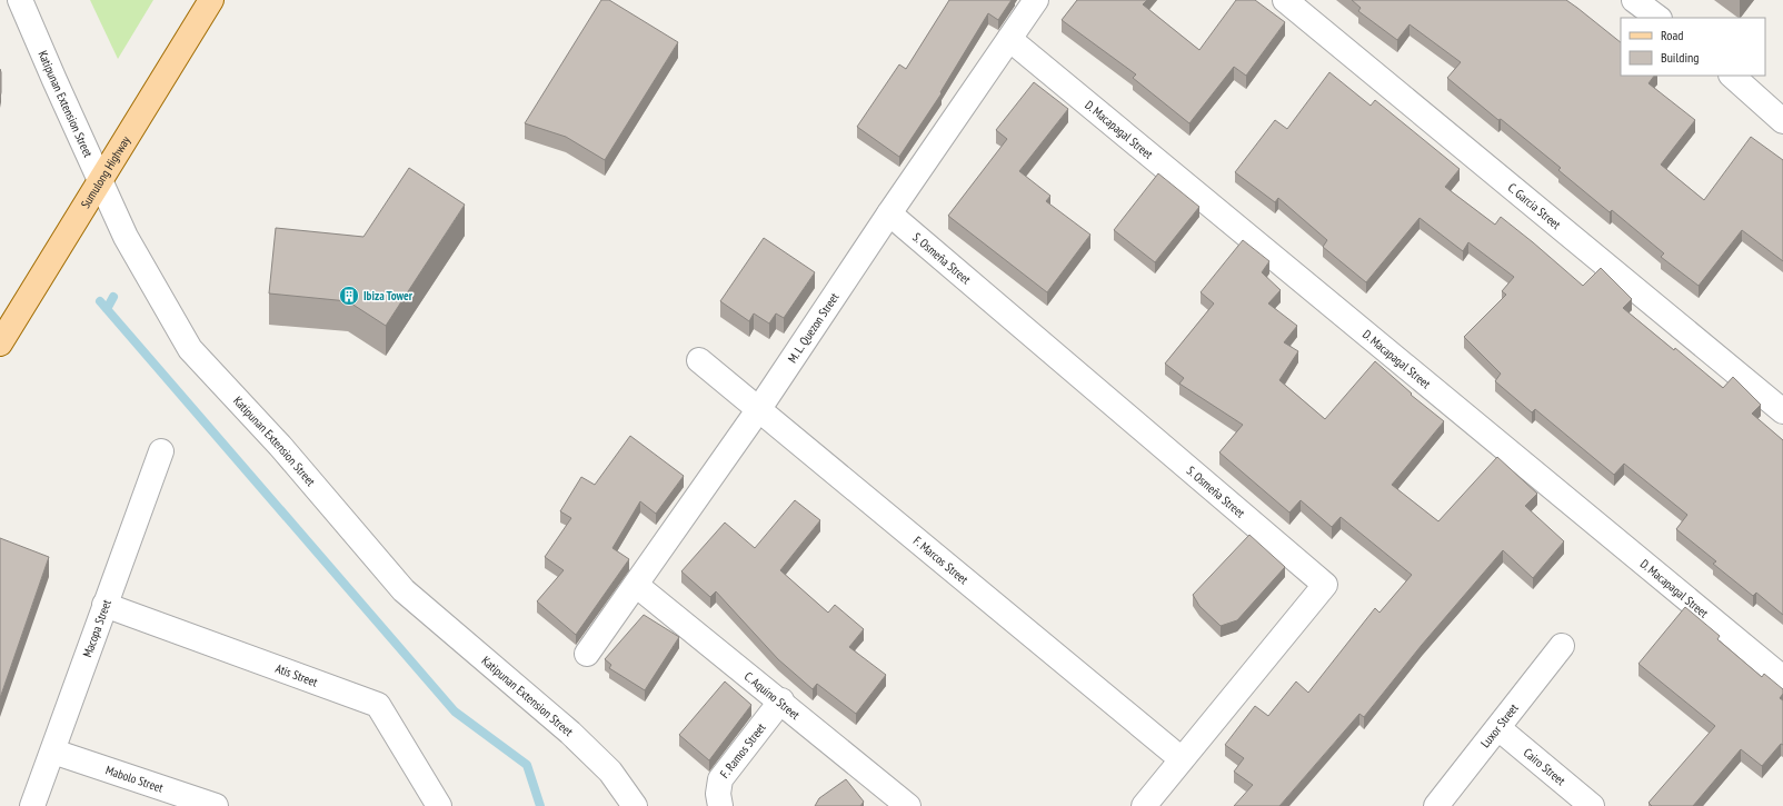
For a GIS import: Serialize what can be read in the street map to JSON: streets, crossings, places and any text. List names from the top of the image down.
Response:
{
  "streets": {
    "main road": ["Sumulong Highway"],
    "street": [
      "Katipunan Extension Street",
      "D. Macapagal Street",
      "C. Garcia Street",
      "S. Osmeña Street",
      "M. L. Quezon Street",
      "F. Marcos Street",
      "Macopa Street",
      "Atis Street",
      "C. Aquino Street",
      "Luxor Street",
      "F. Ramos Street",
      "Cairo Street",
      "Mabolo Street"
    ]
  },
  "crossings": [
    ["Katipunan Extension Street", "Sumulong Highway"],
    ["D. Macapagal Street", "M. L. Quezon Street"],
    ["S. Osmeña Street", "M. L. Quezon Street"],
    ["S. Osmeña Street", "F. Marcos Street"],
    ["M. L. Quezon Street", "F. Marcos Street"],
    ["M. L. Quezon Street", "C. Aquino Street"],
    ["Macopa Street", "Atis Street"],
    ["Macopa Street", "Mabolo Street"],
    ["C. Aquino Street", "F. Ramos Street"],
    ["Luxor Street", "Cairo Street"]
  ],
  "places": {
    "building": ["Ibiza Tower"]
  },
  "legend": ["Road", "Building"]
}
